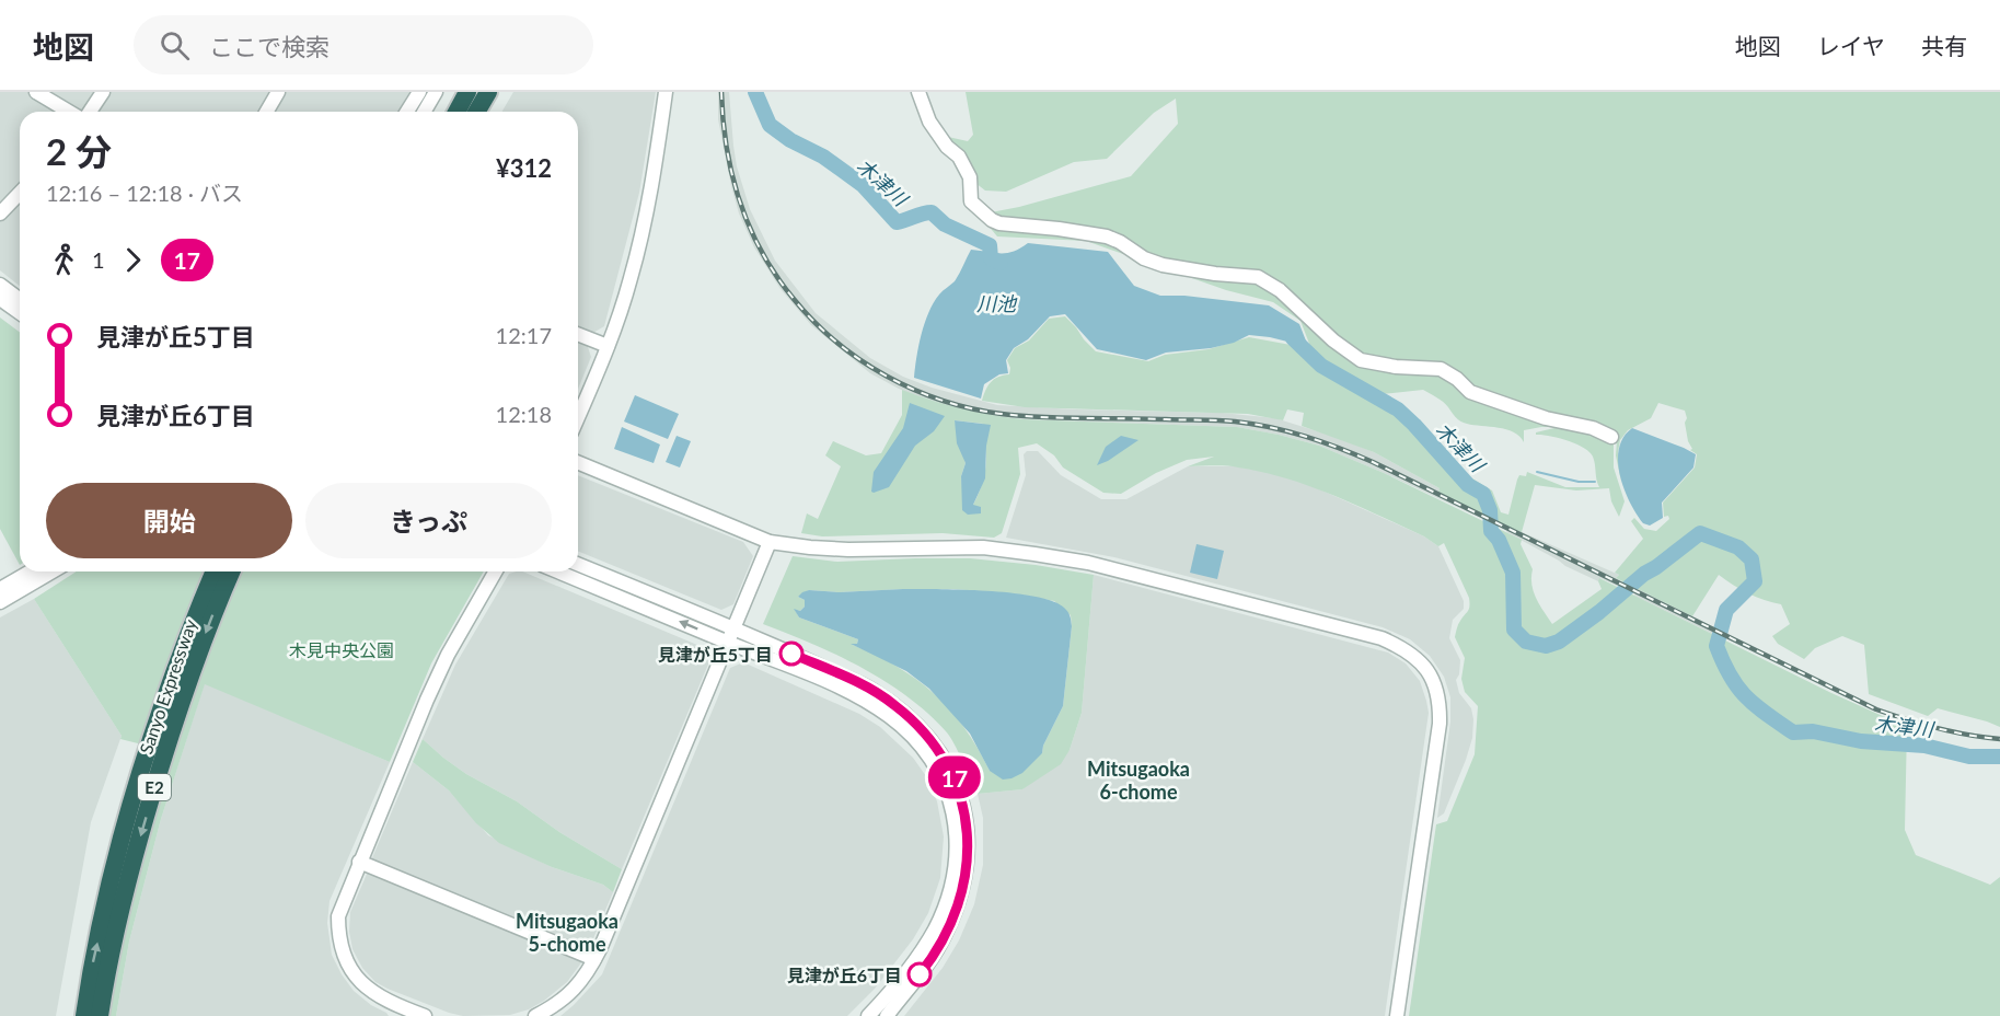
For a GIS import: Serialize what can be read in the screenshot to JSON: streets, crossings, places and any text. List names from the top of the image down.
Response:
{
  "streets": {
    "highway": ["Sanyo Expressway", "E2"]
  },
  "districts": ["Mitsugaoka 6-chome", "Mitsugaoka 5-chome"],
  "water": ["木津川", "川池"],
  "parks": ["木見中央公園"],
  "places": ["見津が丘5丁目", "見津が丘6丁目"],
  "lines": ["bus line 17"],
  "page": {
    "header": "地図",
    "search": "ここで検索",
    "nav": ["地図", "レイヤ", "共有"],
    "on_map": "17",
    "heading": ["2 分", "12:16 – 12:18 · バス", "¥312"],
    "legs": ["1", "17"],
    "list": [
      {
        "name": "見津が丘5丁目",
        "value": "12:17"
      },
      {
        "name": "見津が丘6丁目",
        "value": "12:18"
      }
    ],
    "buttons": ["開始", "きっぷ"]
  }
}
